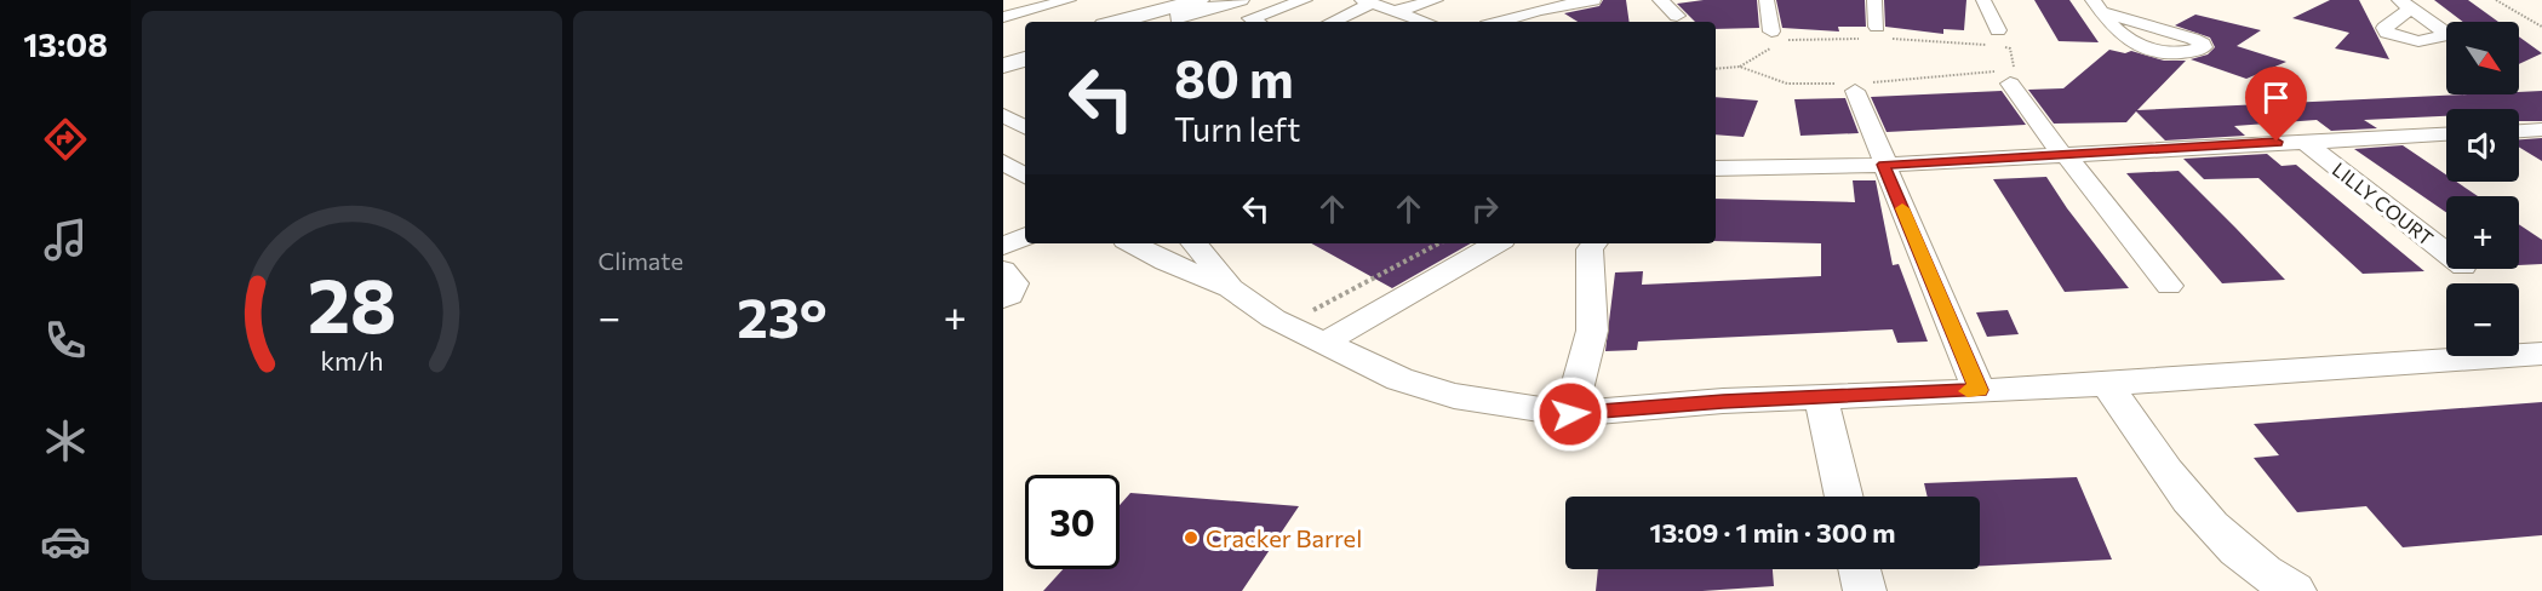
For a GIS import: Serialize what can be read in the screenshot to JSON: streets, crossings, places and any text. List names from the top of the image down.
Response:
{
  "streets": {
    "street": ["LILLY COURT"]
  },
  "places": ["Cracker Barrel"],
  "north": "bottom right",
  "page": {
    "tabs": "13:08",
    "tile": "Climate",
    "map_buttons": ["+", "−"],
    "turn": ["80 m", "Turn left"],
    "heat": ["−", "23°", "+"],
    "limit": "30",
    "trip": "13:09 · 1 min · 300 m",
    "gauge": ["28", "km/h"]
  }
}
